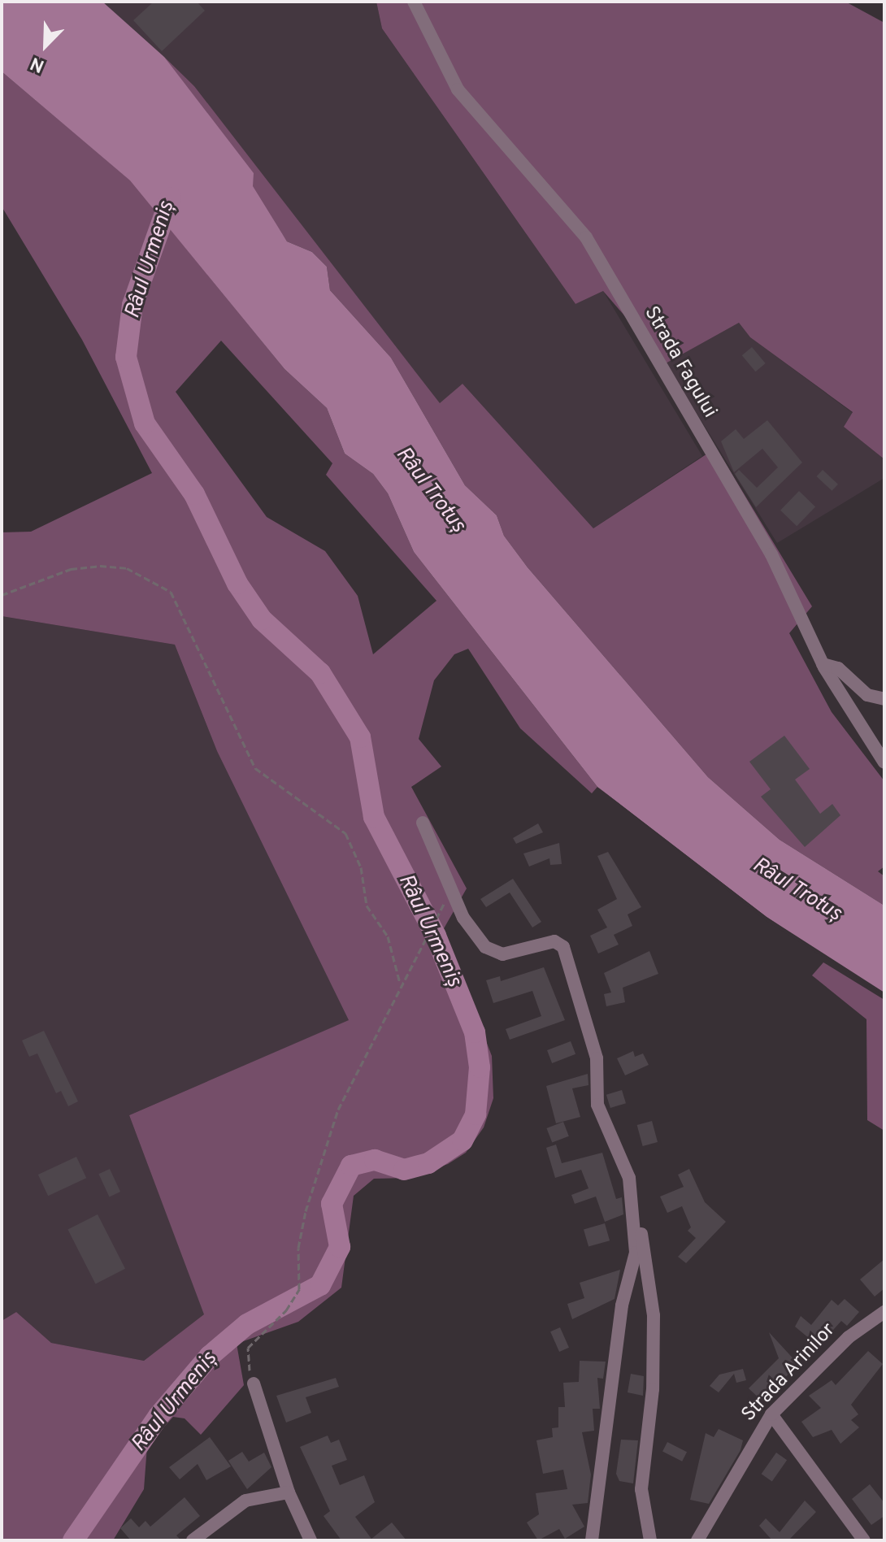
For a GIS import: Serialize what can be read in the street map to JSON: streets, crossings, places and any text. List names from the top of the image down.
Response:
{
  "streets": {
    "street": ["Strada Fagului", "Strada Arinilor"]
  },
  "water": ["Râul Urmeniș", "Râul Trotuș"],
  "north": "bottom left"
}
